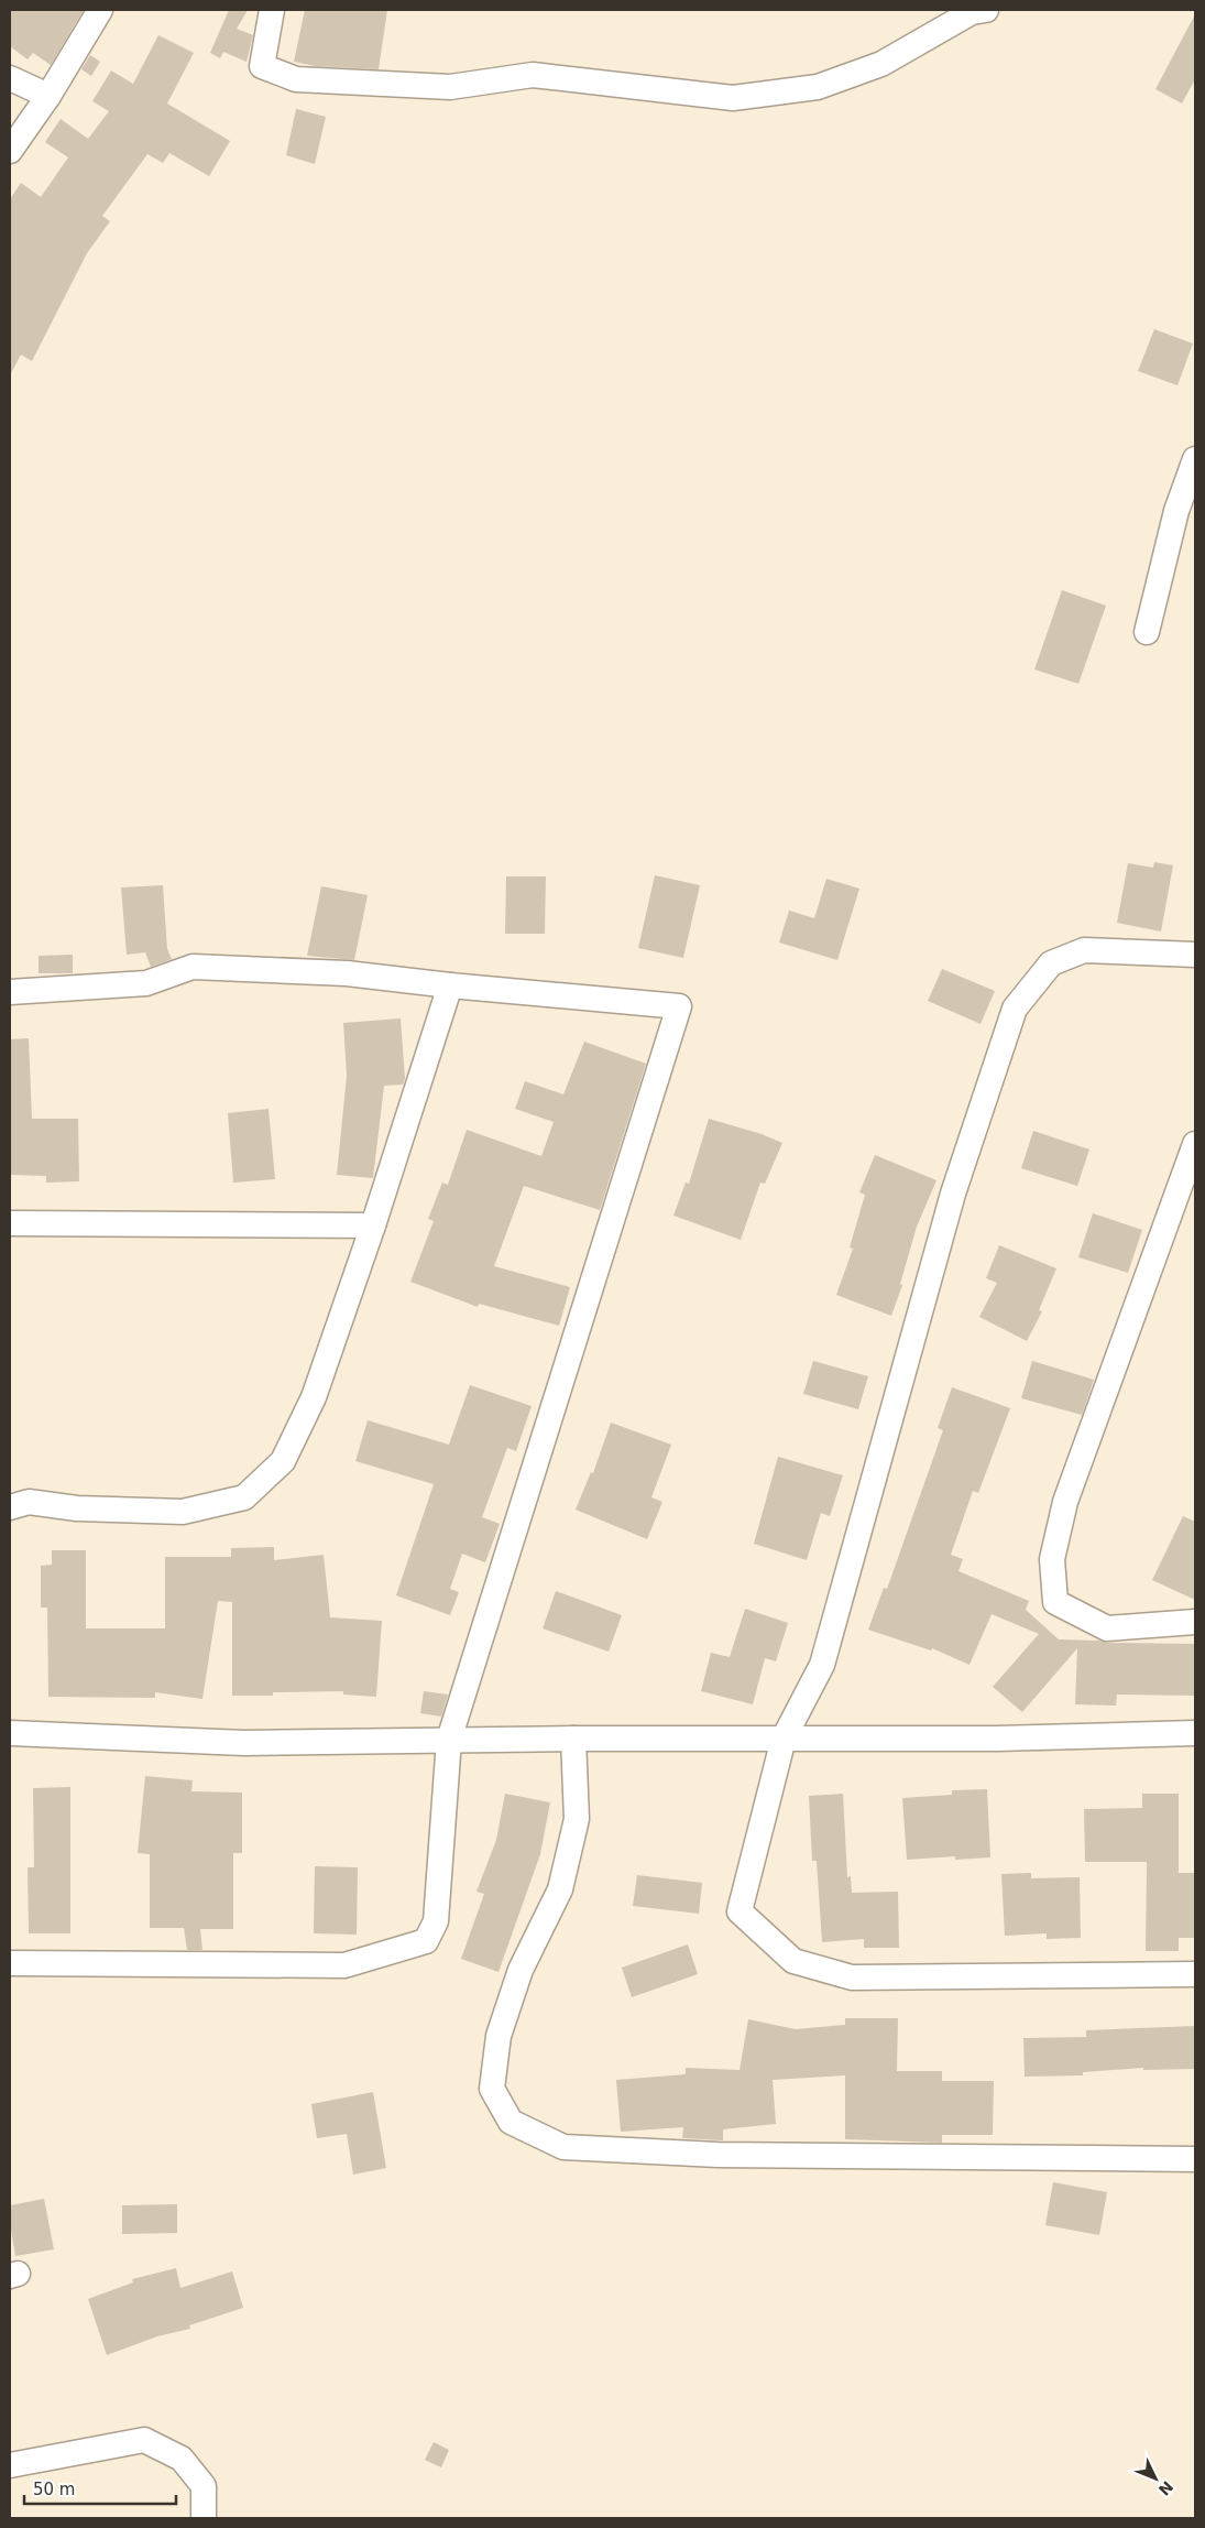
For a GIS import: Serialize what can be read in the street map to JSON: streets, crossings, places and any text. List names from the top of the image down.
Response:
{
  "scale_bar": "50 m",
  "north": "bottom right"
}
